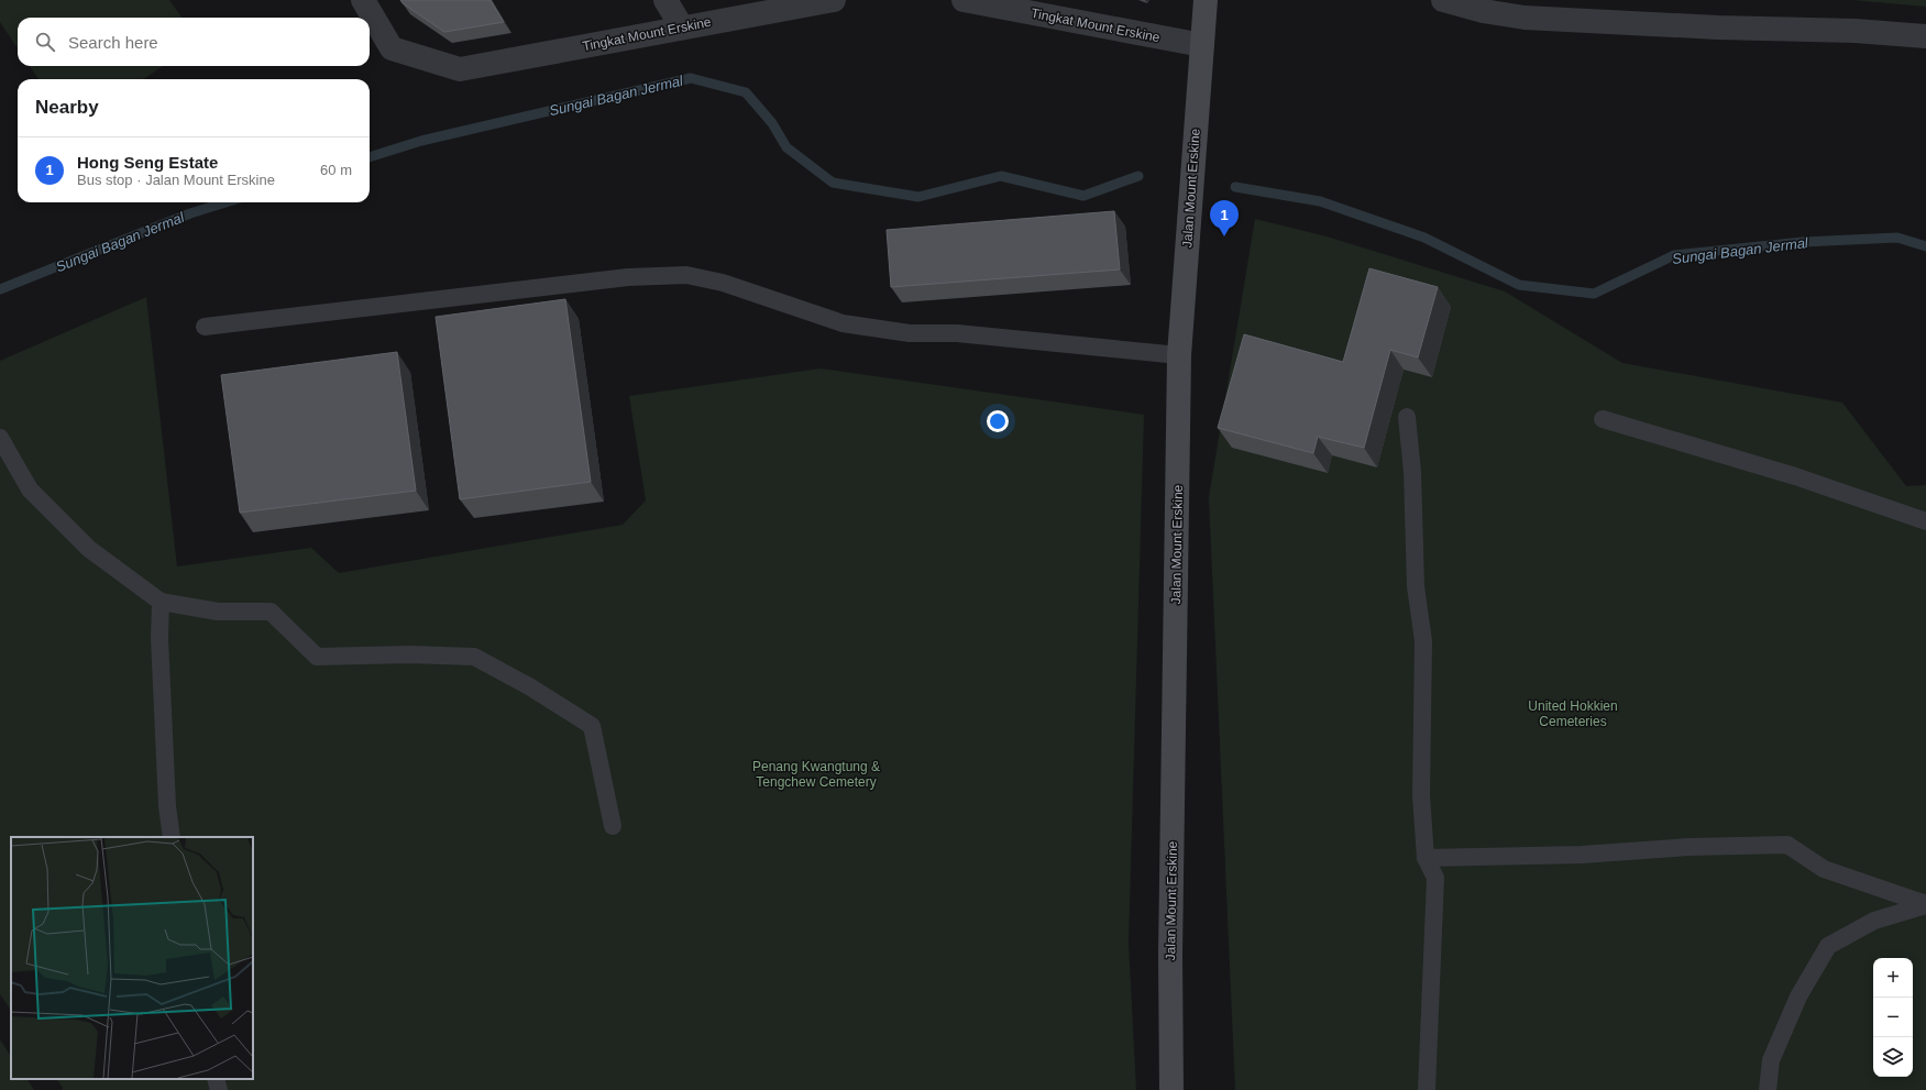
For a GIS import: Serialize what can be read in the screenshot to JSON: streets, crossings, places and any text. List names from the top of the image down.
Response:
{
  "streets": {
    "main road": ["Jalan Mount Erskine"],
    "street": ["Tingkat Mount Erskine"]
  },
  "crossings": [
    ["Tingkat Mount Erskine", "Jalan Mount Erskine"]
  ],
  "water": ["Sungai Bagan Jermal"],
  "parks": ["United Hokkien Cemeteries", "Penang Kwangtung & Tengchew Cemetery"],
  "page": {
    "search": "Search here",
    "heading": "Nearby",
    "list": [
      {
        "mark": "1",
        "name": "Hong Seng Estate",
        "note": "Bus stop · Jalan Mount Erskine",
        "value": "60 m"
      }
    ],
    "pins": "1",
    "map_buttons": ["+", "−"]
  }
}
